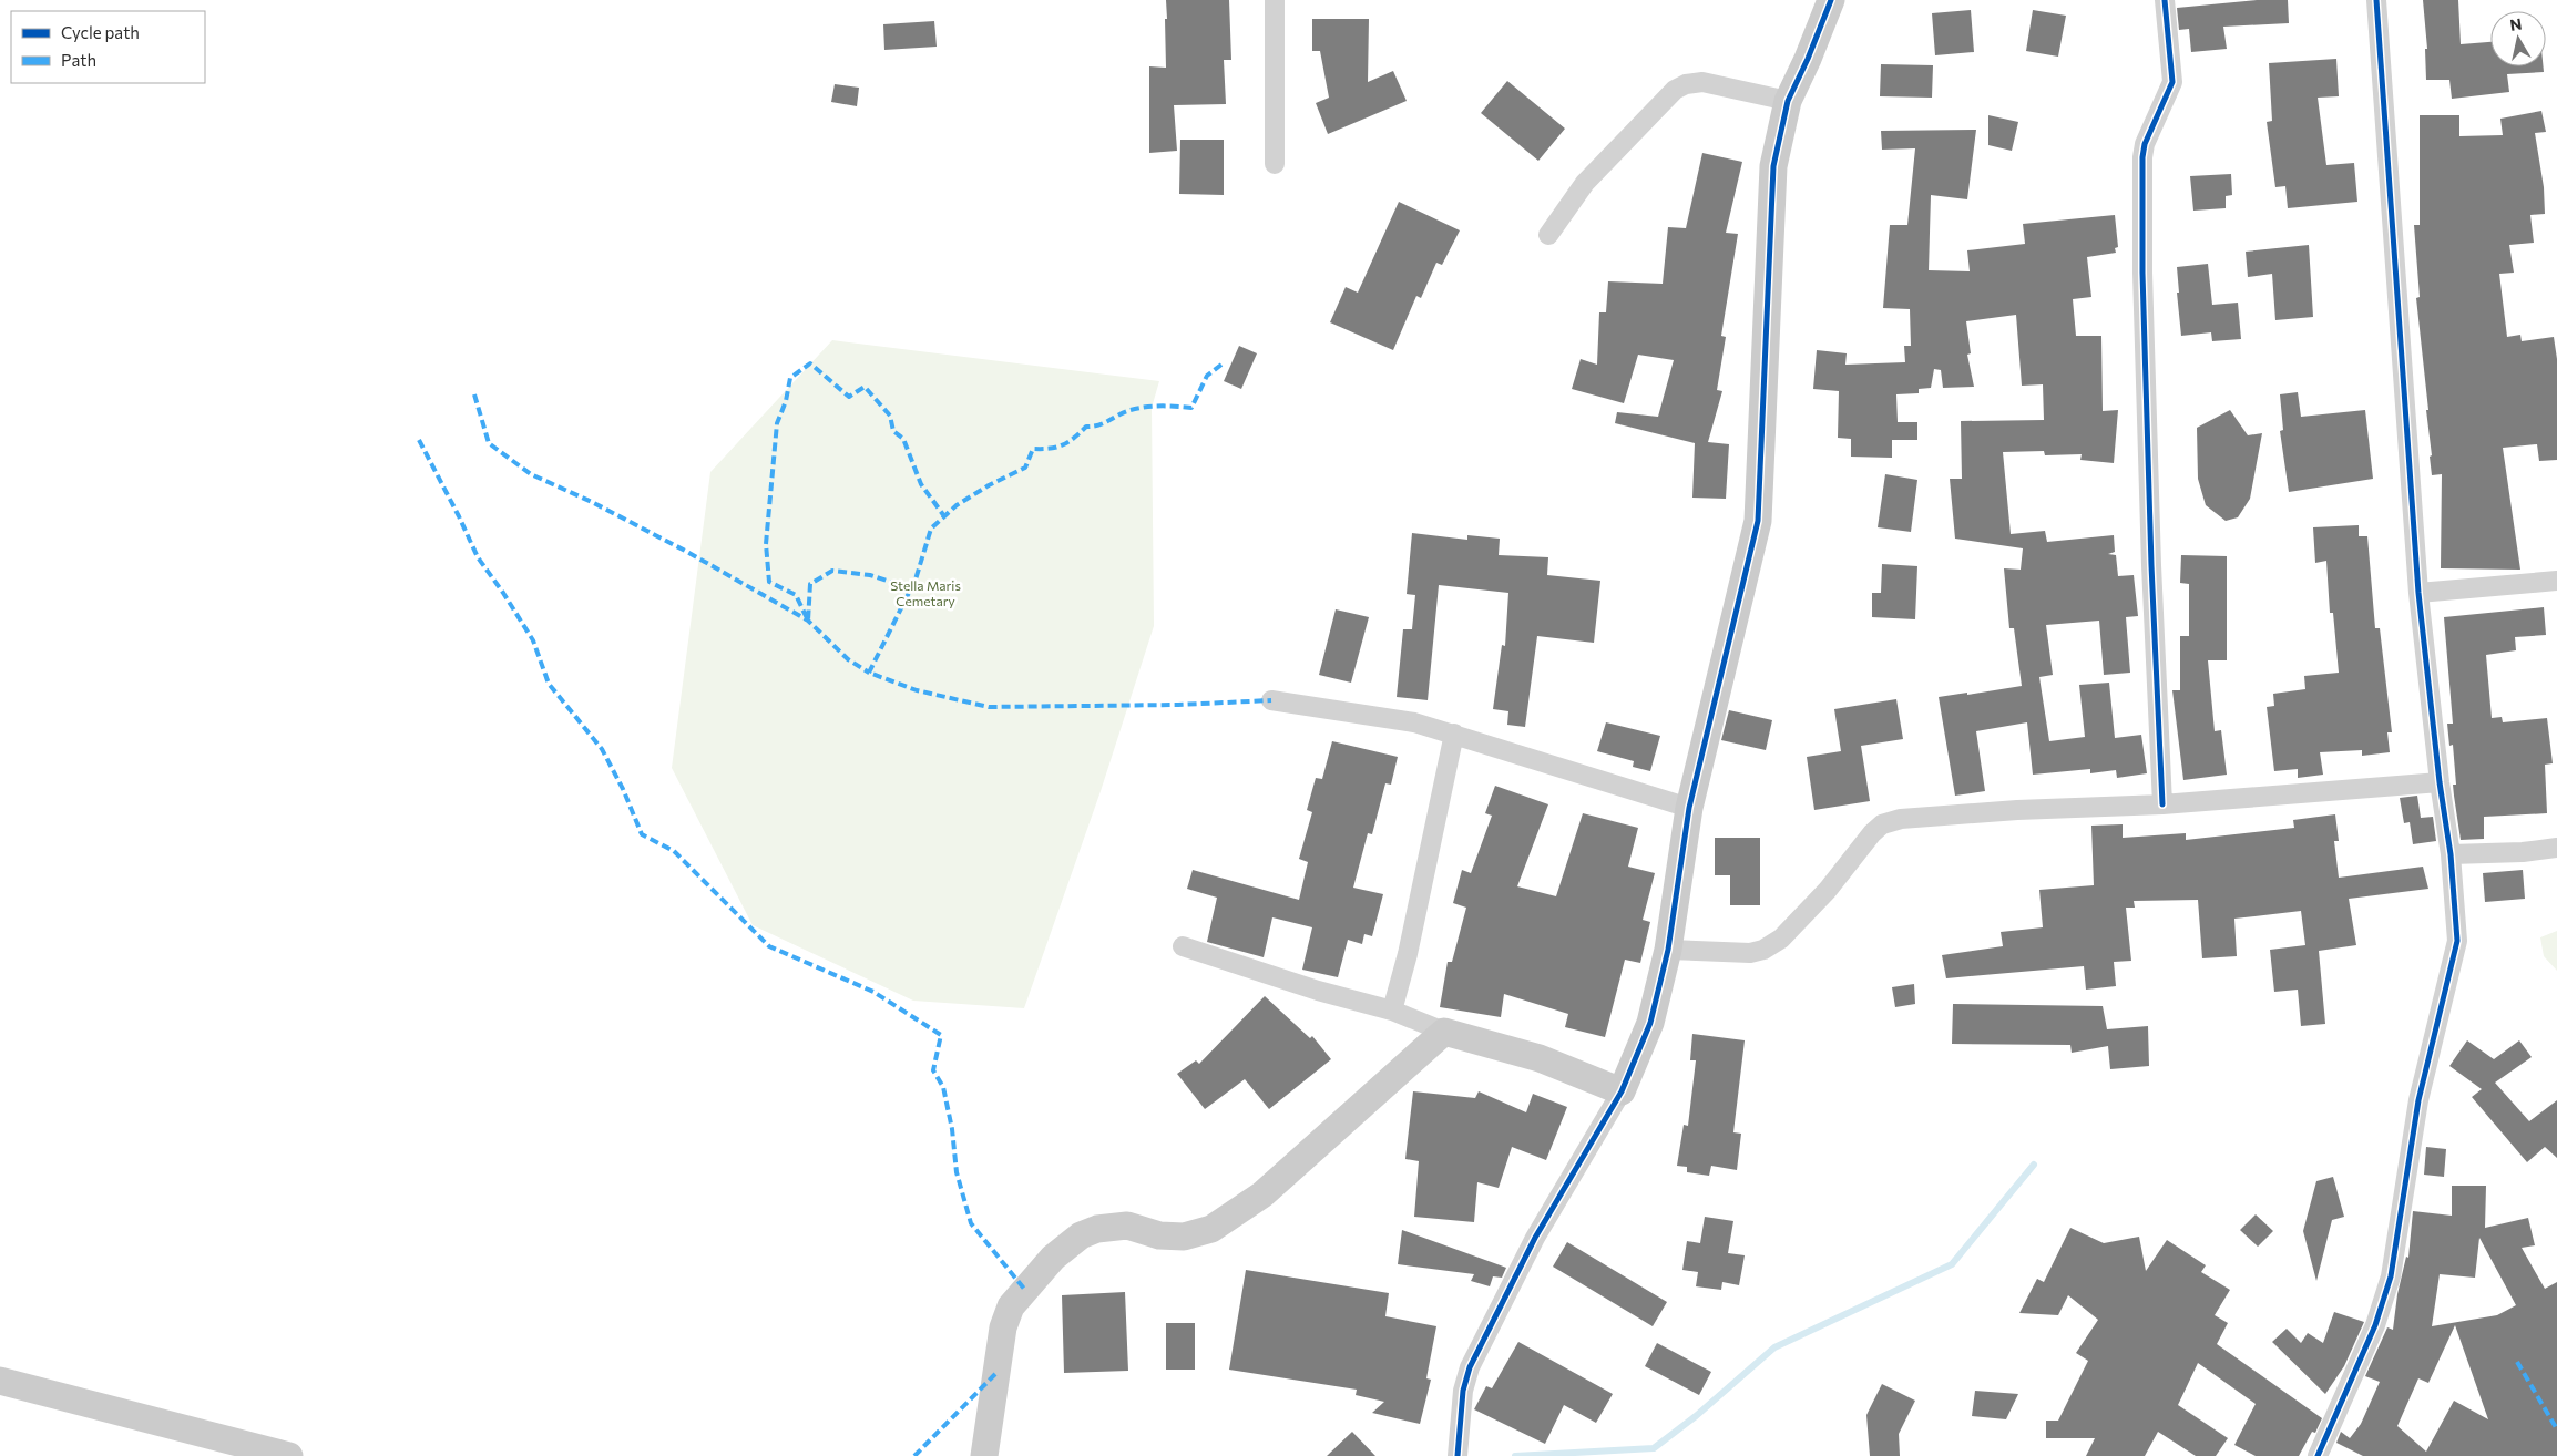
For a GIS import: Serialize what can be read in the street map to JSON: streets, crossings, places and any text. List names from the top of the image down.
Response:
{
  "parks": ["Stella Maris Cemetary"],
  "legend": ["Cycle path", "Path"],
  "north": "top"
}
